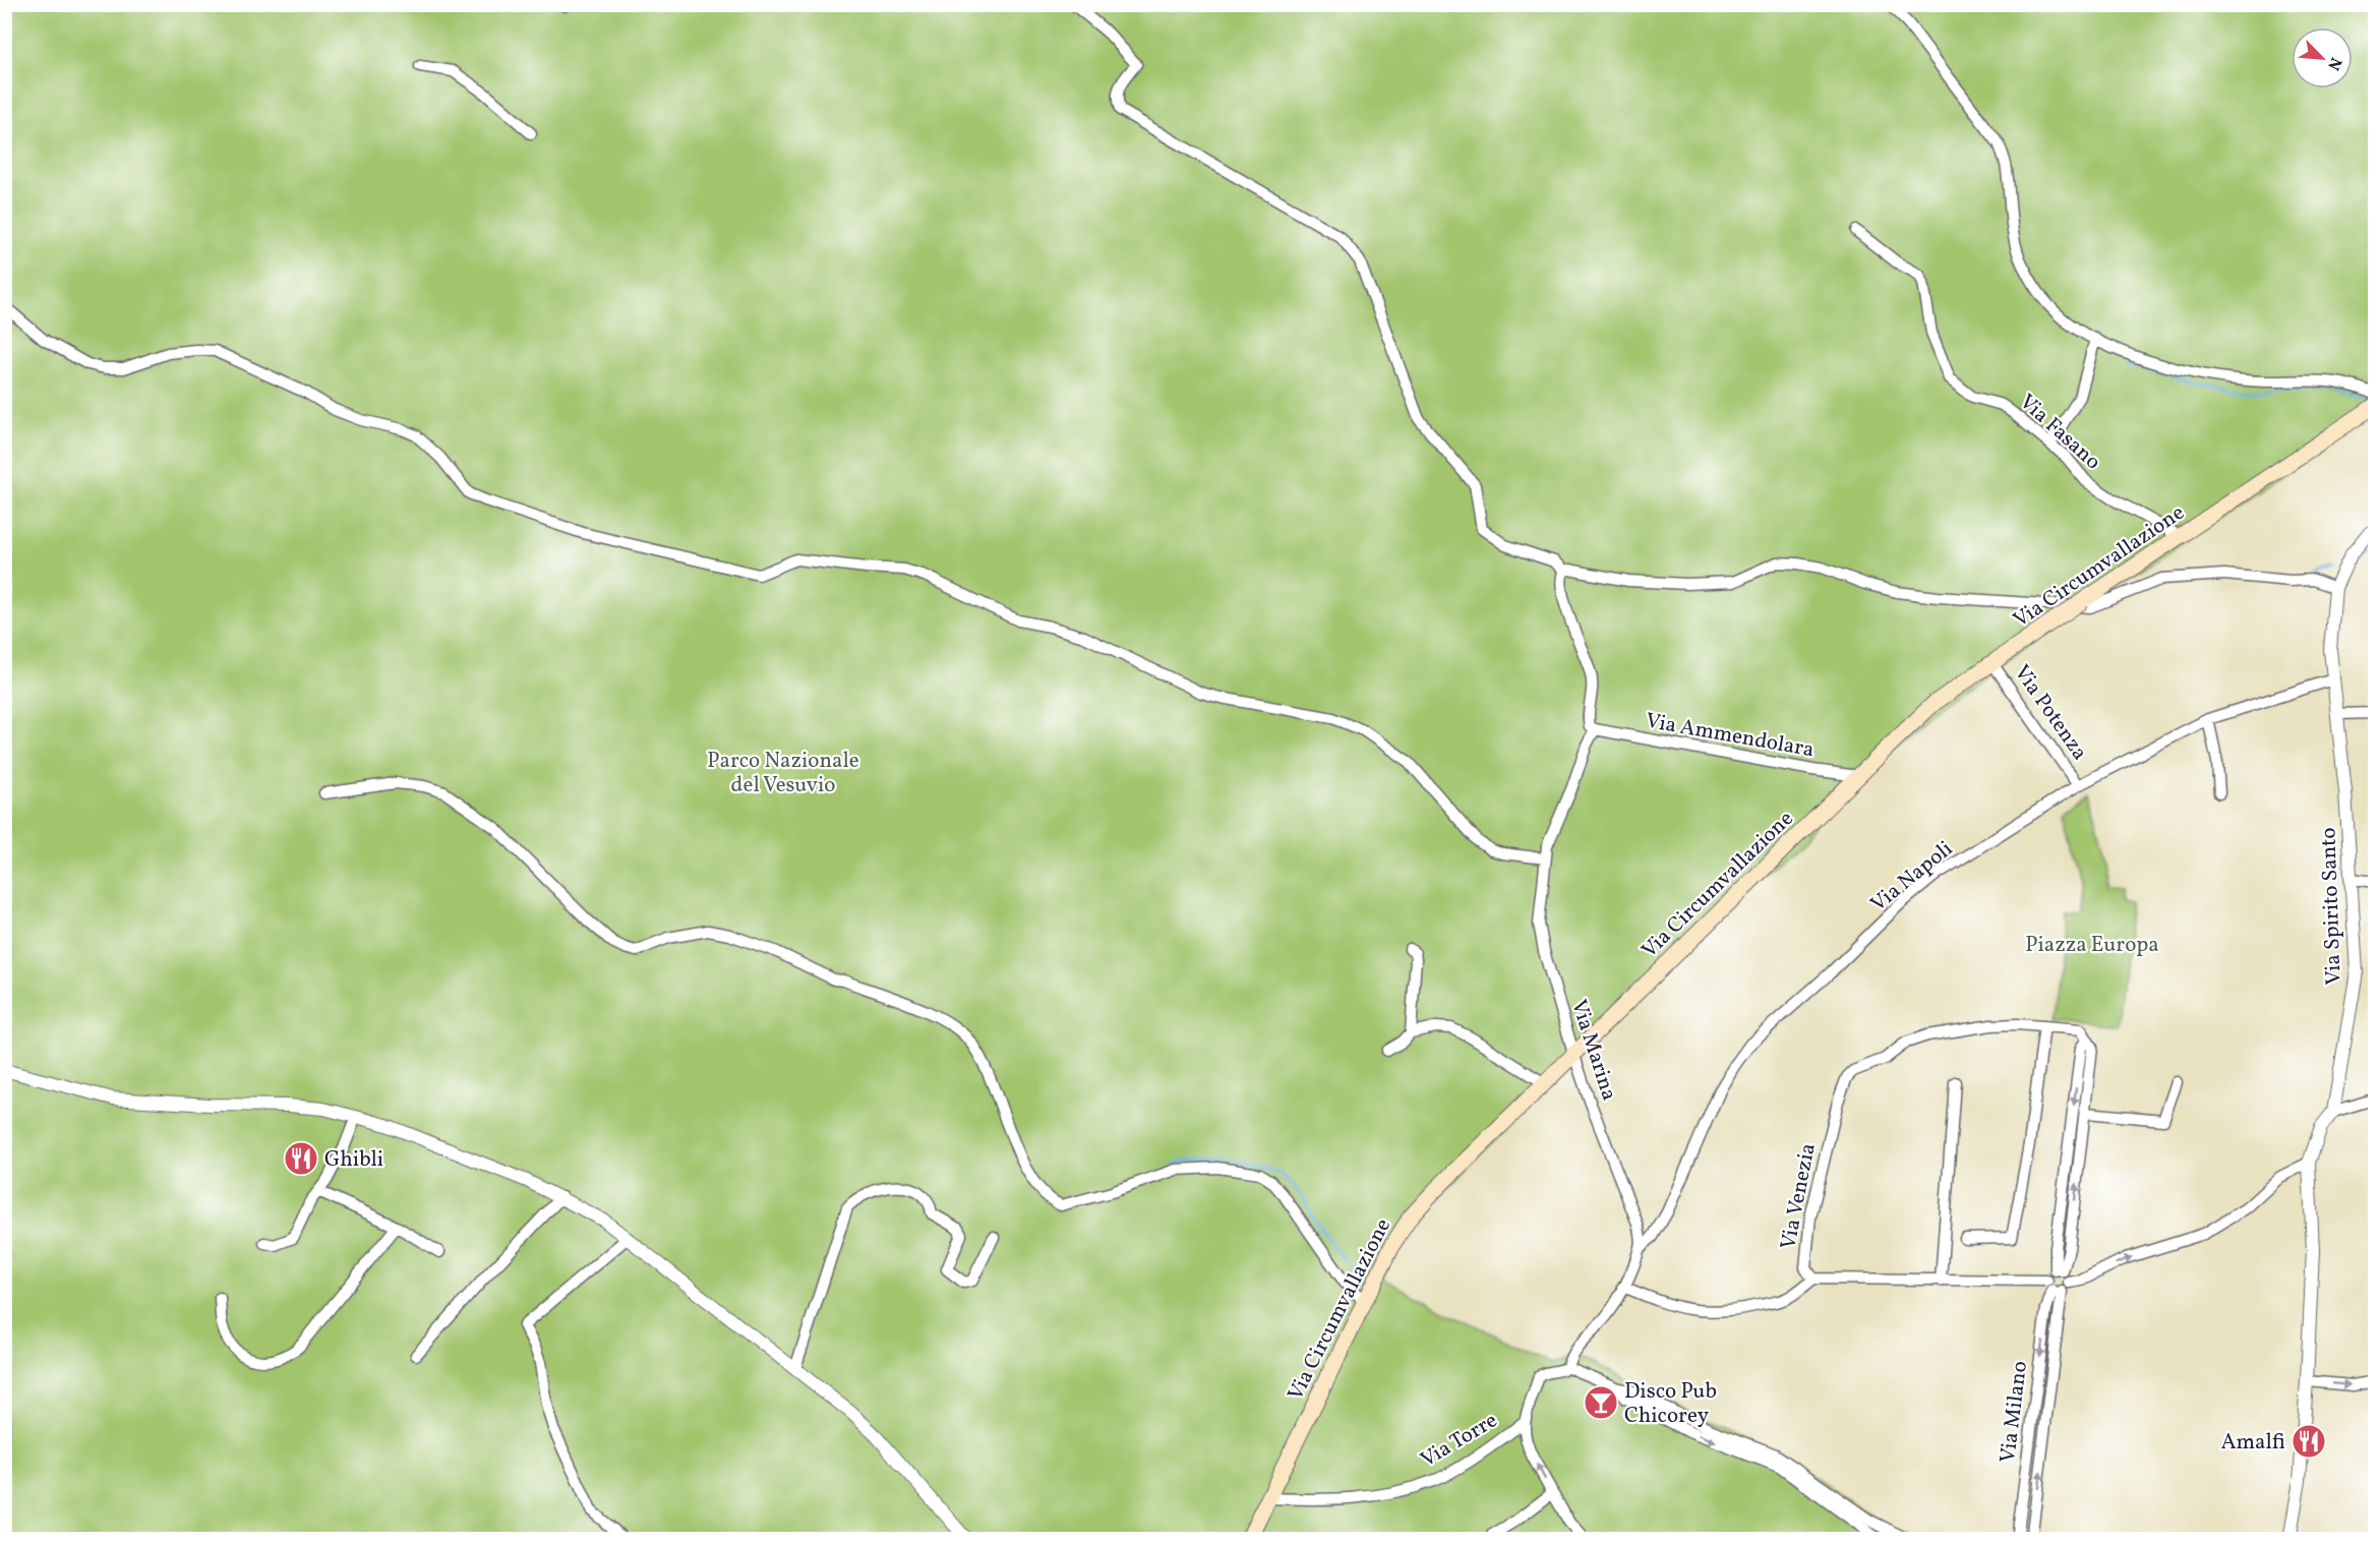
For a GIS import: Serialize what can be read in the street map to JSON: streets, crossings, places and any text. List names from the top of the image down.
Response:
{
  "streets": {
    "main road": ["Via Circumvallazione"],
    "street": [
      "Via Fasano",
      "Via Potenza",
      "Via Ammendolara",
      "Via Napoli",
      "Via Spirito Santo",
      "Via Marina",
      "Via Venezia",
      "Via Milano",
      "Via Torre"
    ]
  },
  "crossings": [
    ["Via Fasano", "Via Circumvallazione"],
    ["Via Circumvallazione", "Via Potenza"],
    ["Via Circumvallazione", "Via Ammendolara"],
    ["Via Circumvallazione", "Via Marina"],
    ["Via Circumvallazione", "Via Torre"],
    ["Via Potenza", "Via Napoli"],
    ["Via Napoli", "Via Spirito Santo"],
    ["Via Napoli", "Via Marina"],
    ["Via Spirito Santo", "Via Venezia"],
    ["Via Venezia", "Via Milano"]
  ],
  "parks": ["Parco Nazionale del Vesuvio", "Piazza Europa"],
  "places": {
    "restaurant": ["Ghibli", "Amalfi"],
    "bar": ["Disco Pub Chicorey"]
  },
  "north": "bottom right"
}
